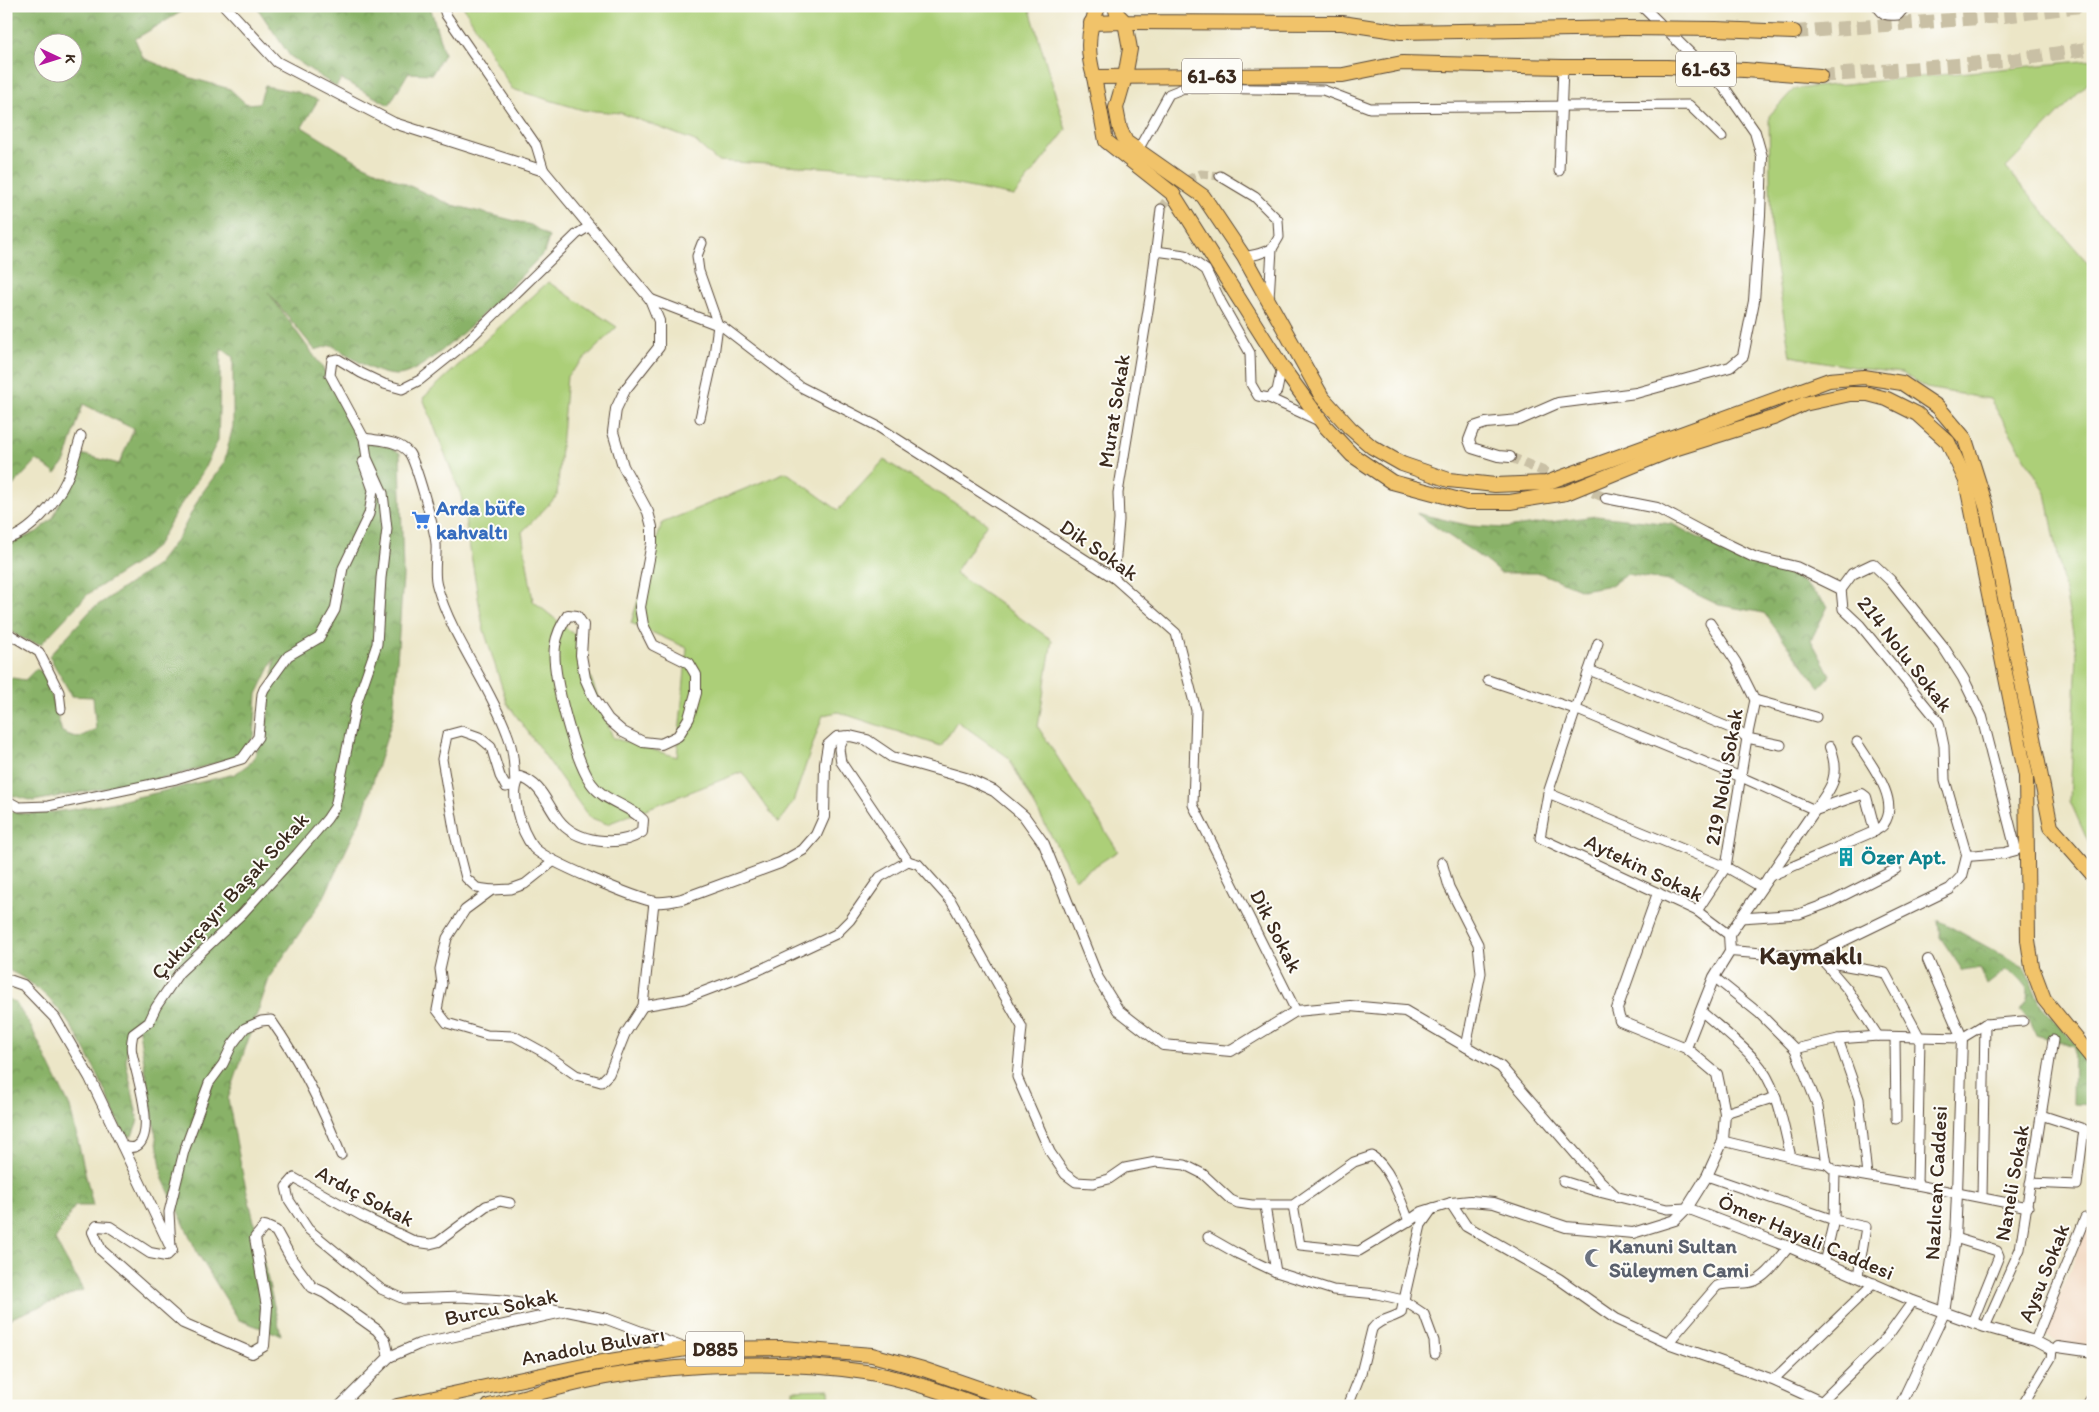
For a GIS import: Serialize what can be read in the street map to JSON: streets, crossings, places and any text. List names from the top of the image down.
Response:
{
  "streets": {
    "main road": ["61-63", "Anadolu Bulvarı", "D885"],
    "street": [
      "Murat Sokak",
      "Dik Sokak",
      "214 Nolu Sokak",
      "219 Nolu Sokak",
      "Aytekin Sokak",
      "Çukurçayır Başak Sokak",
      "Nazlıcan Caddesi",
      "Naneli Sokak",
      "Ardıç Sokak",
      "Ömer Hayali Caddesi",
      "Aysu Sokak",
      "Burcu Sokak"
    ]
  },
  "crossings": [
    ["Murat Sokak", "Dik Sokak"],
    ["219 Nolu Sokak", "Aytekin Sokak"],
    ["Nazlıcan Caddesi", "Ömer Hayali Caddesi"],
    ["Naneli Sokak", "Ömer Hayali Caddesi"],
    ["Ardıç Sokak", "Burcu Sokak"],
    ["Ömer Hayali Caddesi", "Aysu Sokak"],
    ["Burcu Sokak", "Anadolu Bulvarı"]
  ],
  "districts": ["Kaymaklı"],
  "places": {
    "supermarket": ["Arda büfe kahvaltı"],
    "building": ["Özer Apt."],
    "mosque": ["Kanuni Sultan Süleymen Cami"]
  },
  "north": "right"
}
